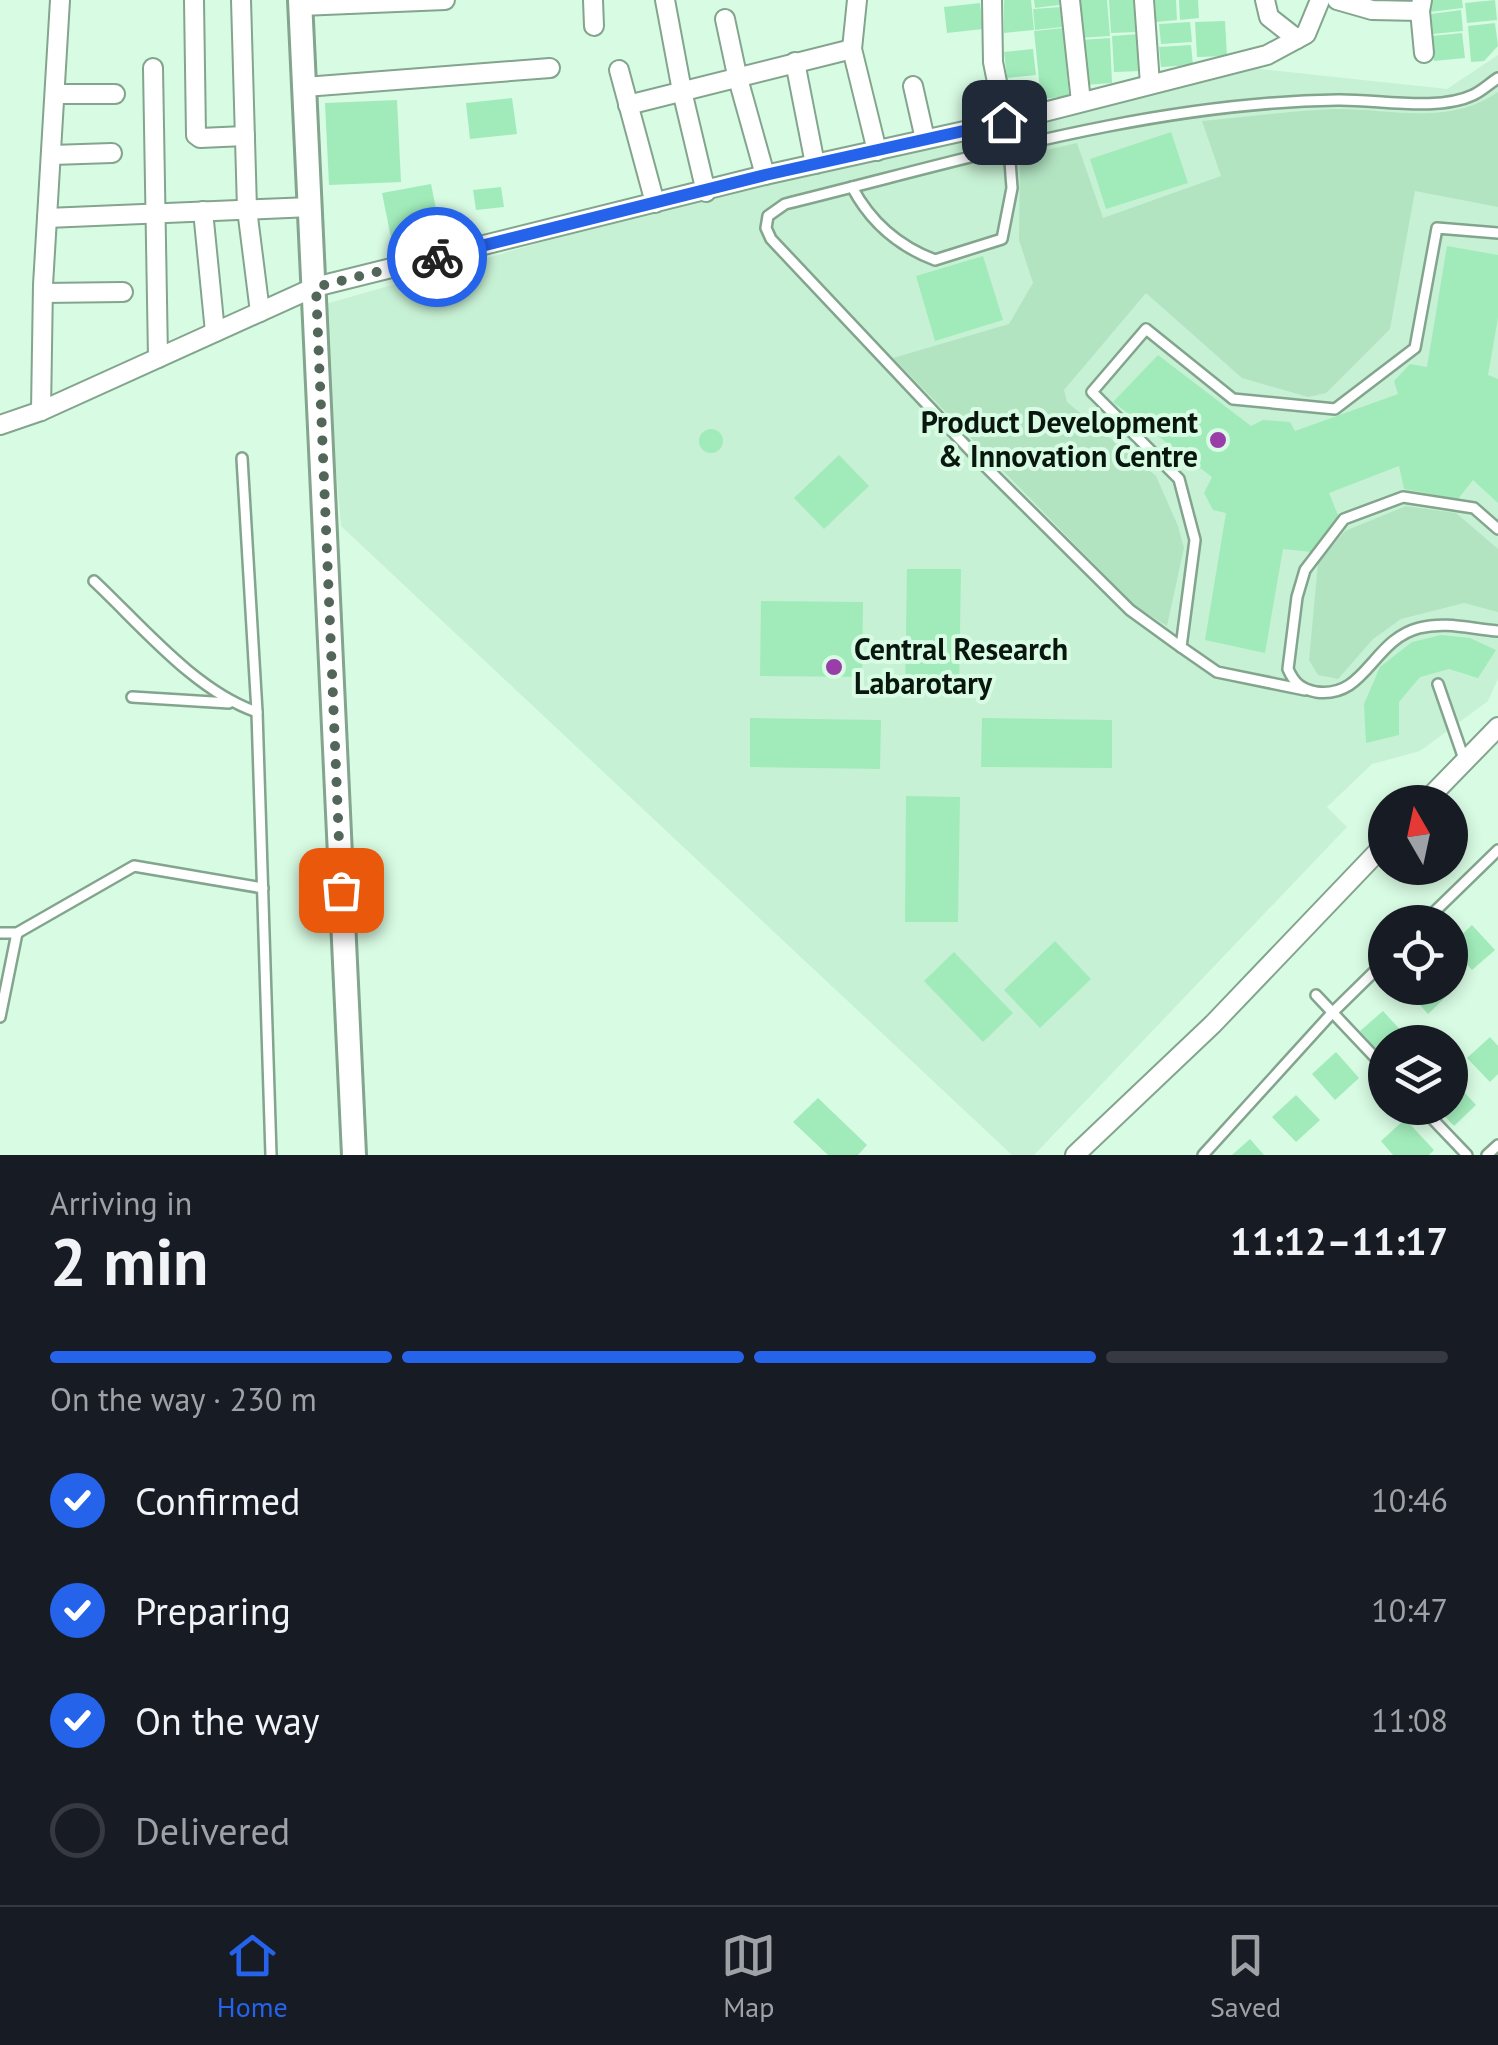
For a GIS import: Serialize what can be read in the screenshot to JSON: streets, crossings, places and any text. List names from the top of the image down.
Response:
{
  "places": ["Product Development & Innovation Centre", "Central Research Labarotary"],
  "north": "top",
  "page": {
    "heading": ["2 min", "Arriving in", "11:12–11:17"],
    "bar": "On the way · 230 m",
    "list": [
      ["Confirmed", "10:46"],
      ["Preparing", "10:47"],
      ["On the way", "11:08"],
      "Delivered"
    ],
    "tabs": ["Home", "Map", "Saved"]
  }
}
